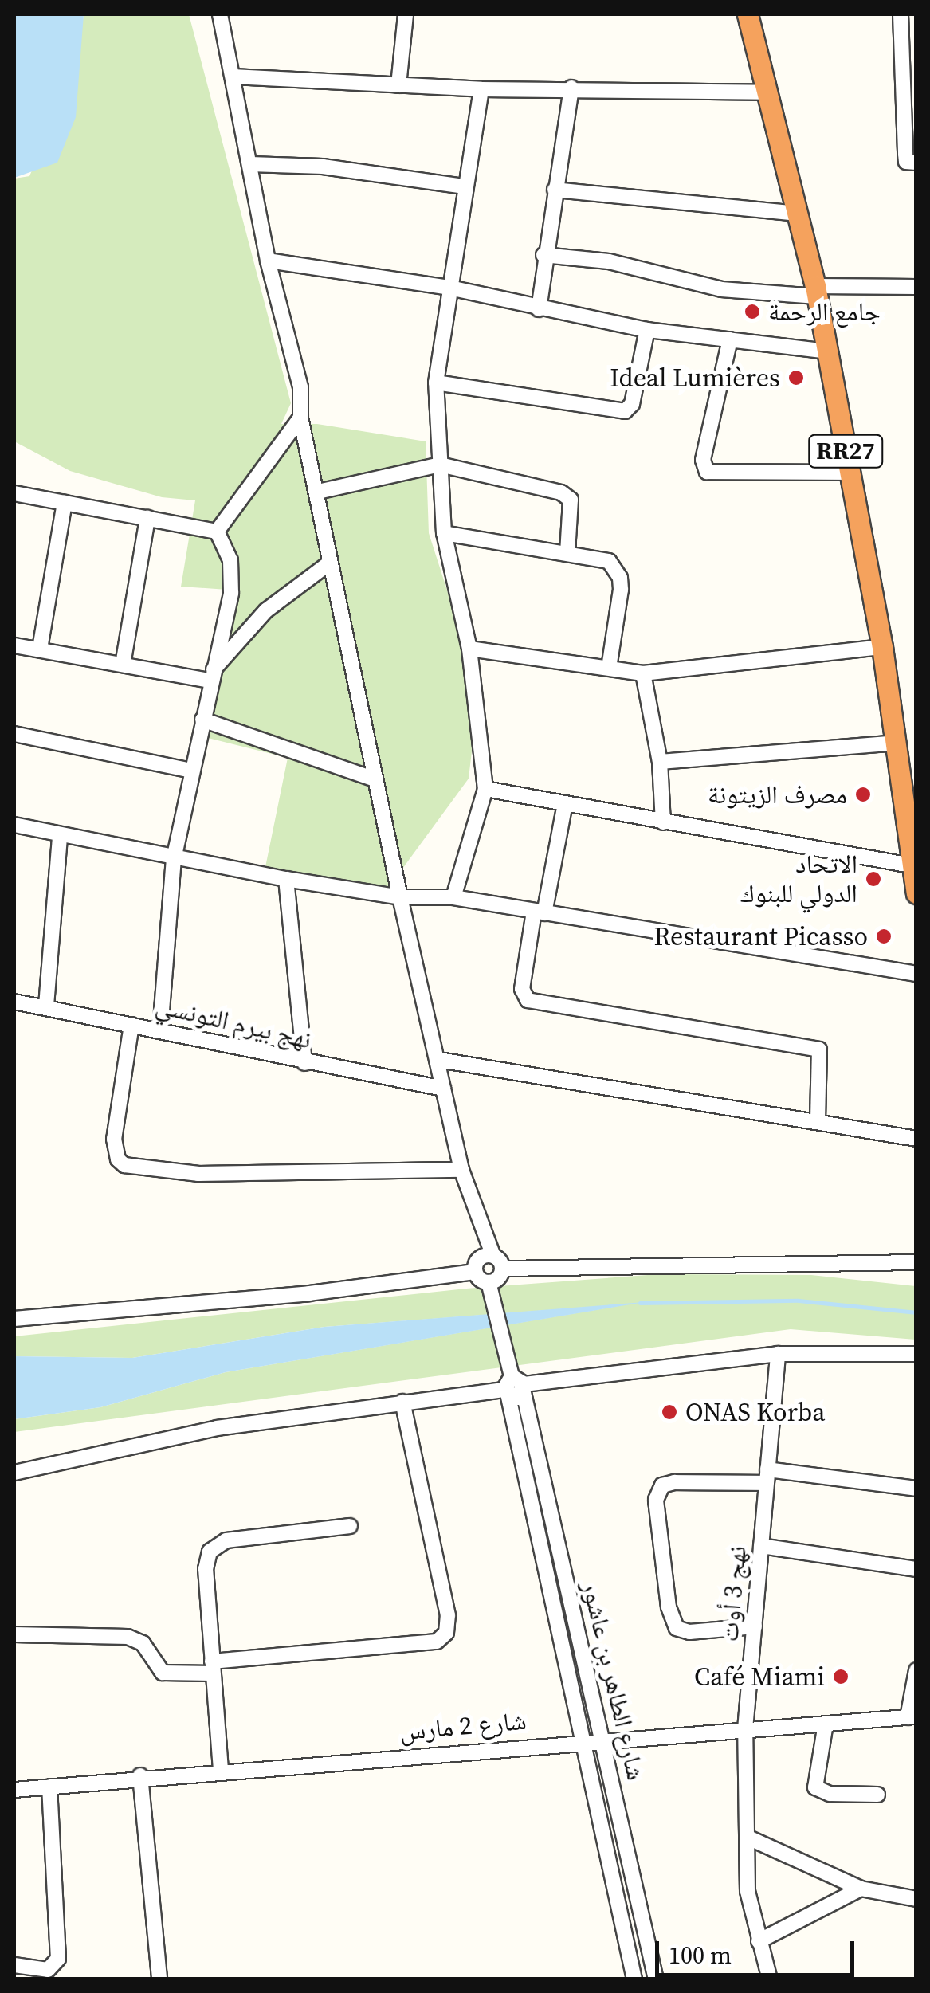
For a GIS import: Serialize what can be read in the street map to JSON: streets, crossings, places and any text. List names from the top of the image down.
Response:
{
  "streets": {
    "highway": ["RR27"],
    "street": [
      "نهج بيرم التونسي",
      "نهج 3 أوت",
      "شارع الطاهر بن عاشور",
      "شارع 2 مارس"
    ]
  },
  "crossings": [
    ["نهج 3 أوت", "شارع 2 مارس"],
    ["شارع الطاهر بن عاشور", "شارع 2 مارس"]
  ],
  "places": [
    "جامع الرحمة",
    "Ideal Lumières",
    "مصرف الزيتونة",
    "الاتحاد الدولي للبنوك",
    "Restaurant Picasso",
    "ONAS Korba",
    "Café Miami"
  ],
  "scale_bar": "100 m"
}
